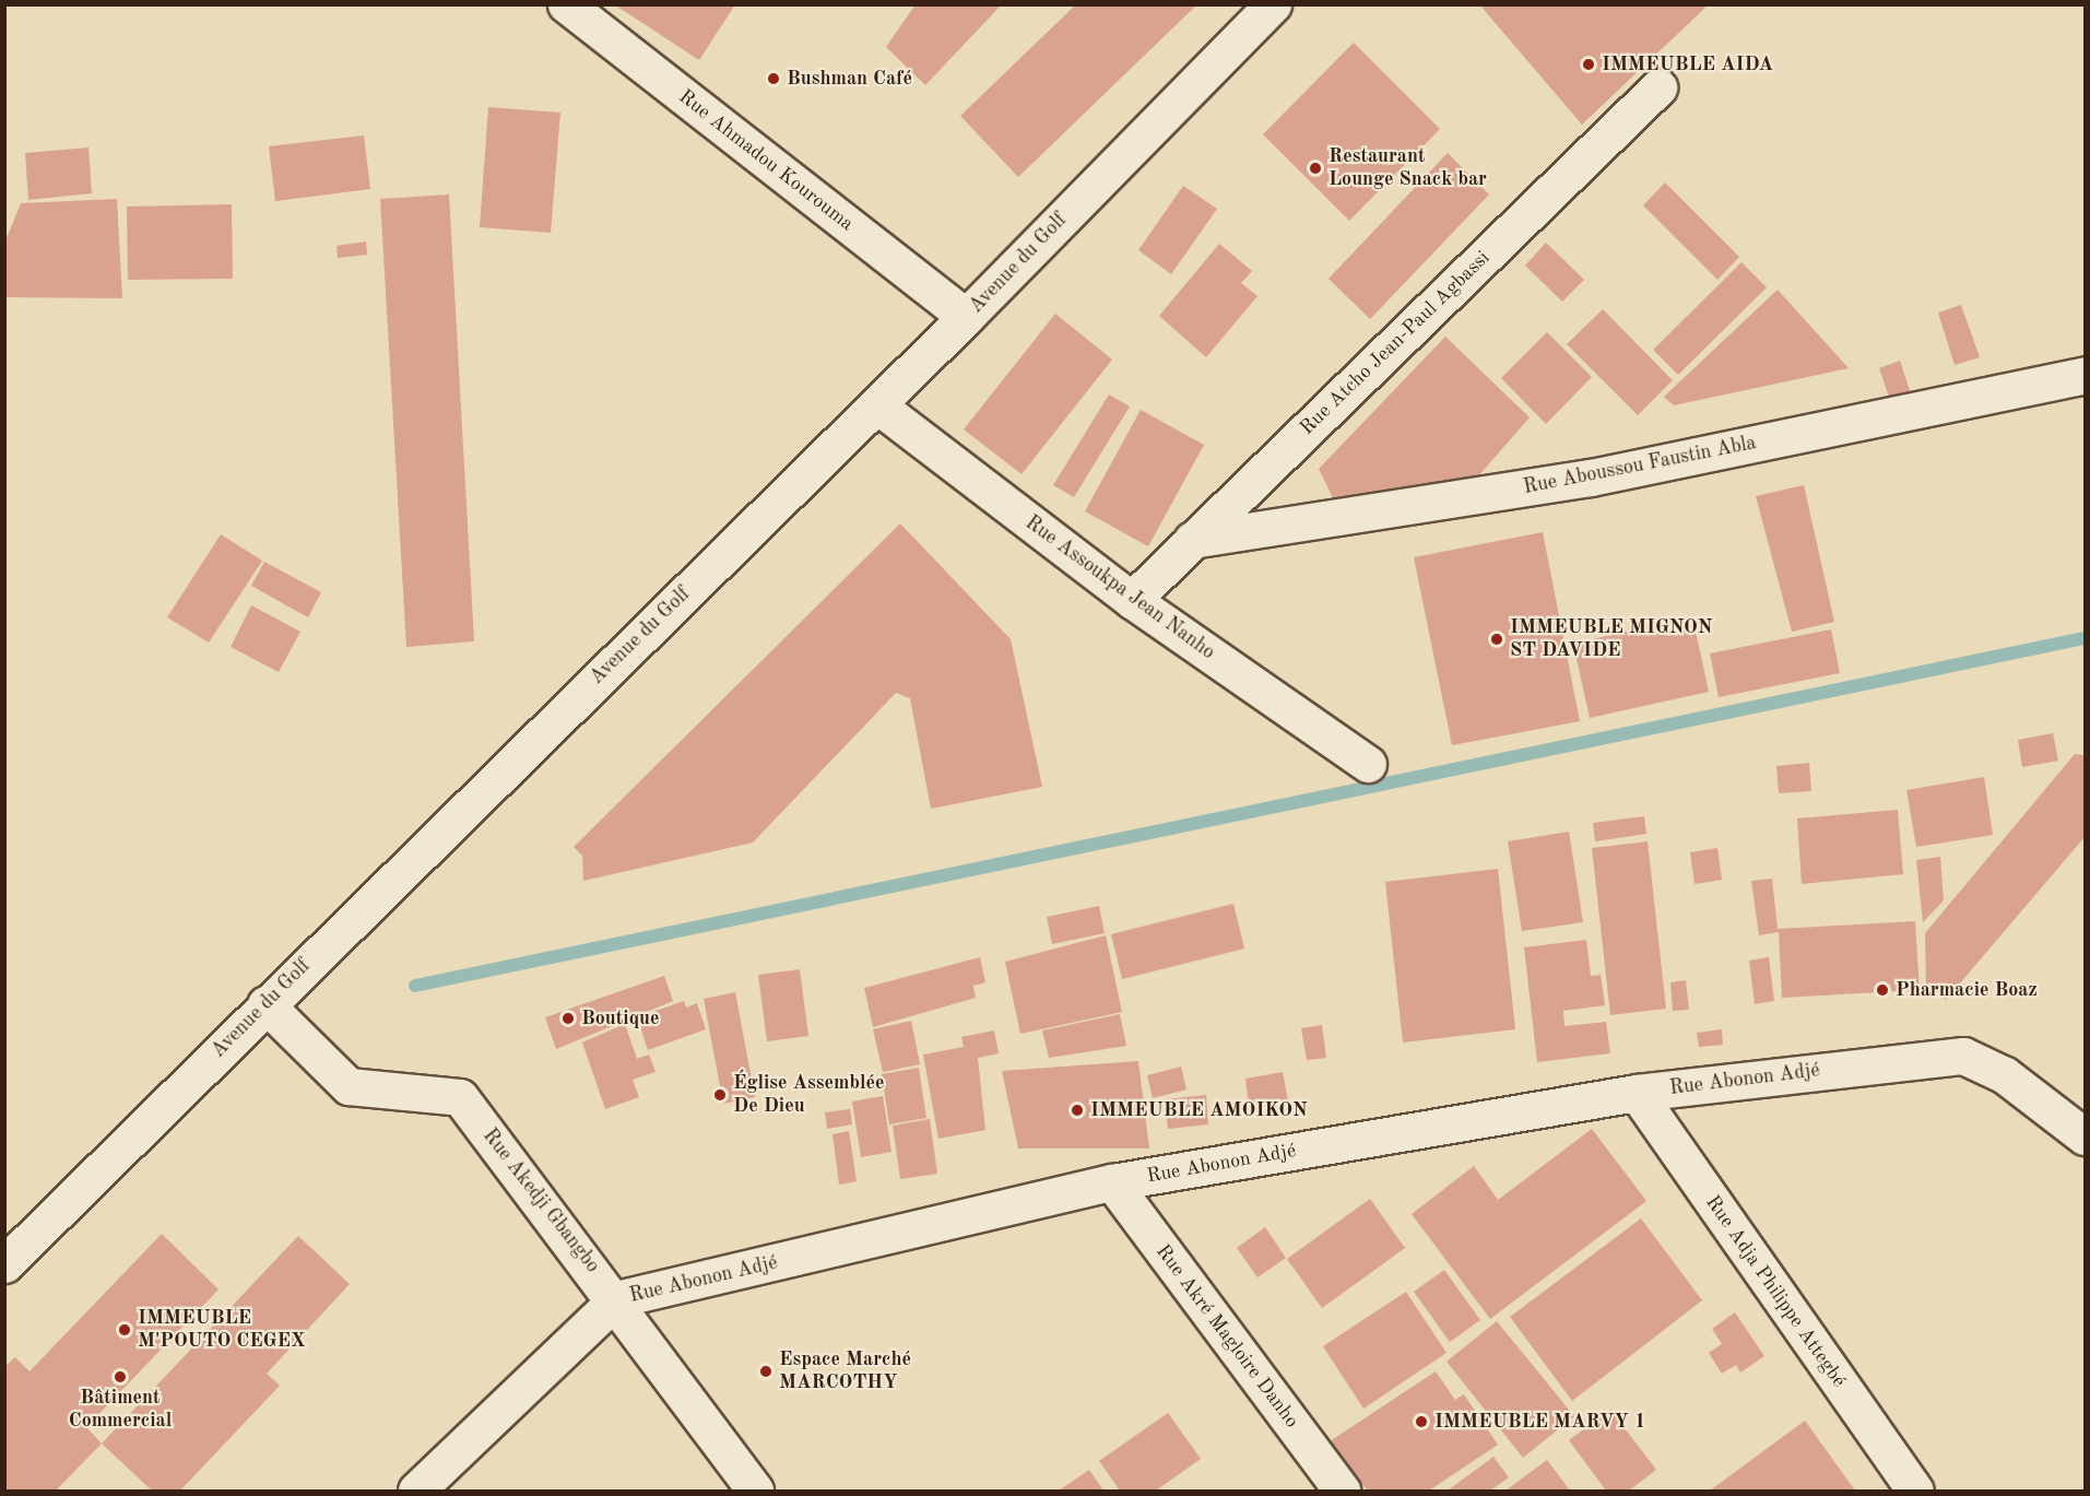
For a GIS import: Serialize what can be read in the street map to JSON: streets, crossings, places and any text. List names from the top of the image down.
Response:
{
  "streets": {
    "street": [
      "Rue Ahmadou Kourouma",
      "Avenue du Golf",
      "Rue Atcho Jean-Paul Agbassi",
      "Rue Aboussou Faustin Abla",
      "Rue Assoukpa Jean Nanho",
      "Rue Abonon Adjé",
      "Rue Akedji Gbangbo",
      "Rue Adja Philippe Attegbé",
      "Rue Akré Magloire Danho"
    ]
  },
  "crossings": [
    ["Rue Ahmadou Kourouma", "Avenue du Golf"],
    ["Avenue du Golf", "Rue Assoukpa Jean Nanho"],
    ["Avenue du Golf", "Rue Akedji Gbangbo"],
    ["Rue Atcho Jean-Paul Agbassi", "Rue Aboussou Faustin Abla"],
    ["Rue Atcho Jean-Paul Agbassi", "Rue Assoukpa Jean Nanho"],
    ["Rue Abonon Adjé", "Rue Akedji Gbangbo"],
    ["Rue Abonon Adjé", "Rue Adja Philippe Attegbé"],
    ["Rue Abonon Adjé", "Rue Akré Magloire Danho"]
  ],
  "places": [
    "IMMEUBLE AIDA",
    "Bushman Café",
    "Restaurant Lounge Snack bar",
    "IMMEUBLE MIGNON ST DAVIDE",
    "Pharmacie Boaz",
    "Boutique",
    "Église Assemblée De Dieu",
    "IMMEUBLE AMOIKON",
    "IMMEUBLE M'POUTO CEGEX",
    "Espace Marché MARCOTHY",
    "Bâtiment Commercial",
    "IMMEUBLE MARVY 1"
  ]
}
